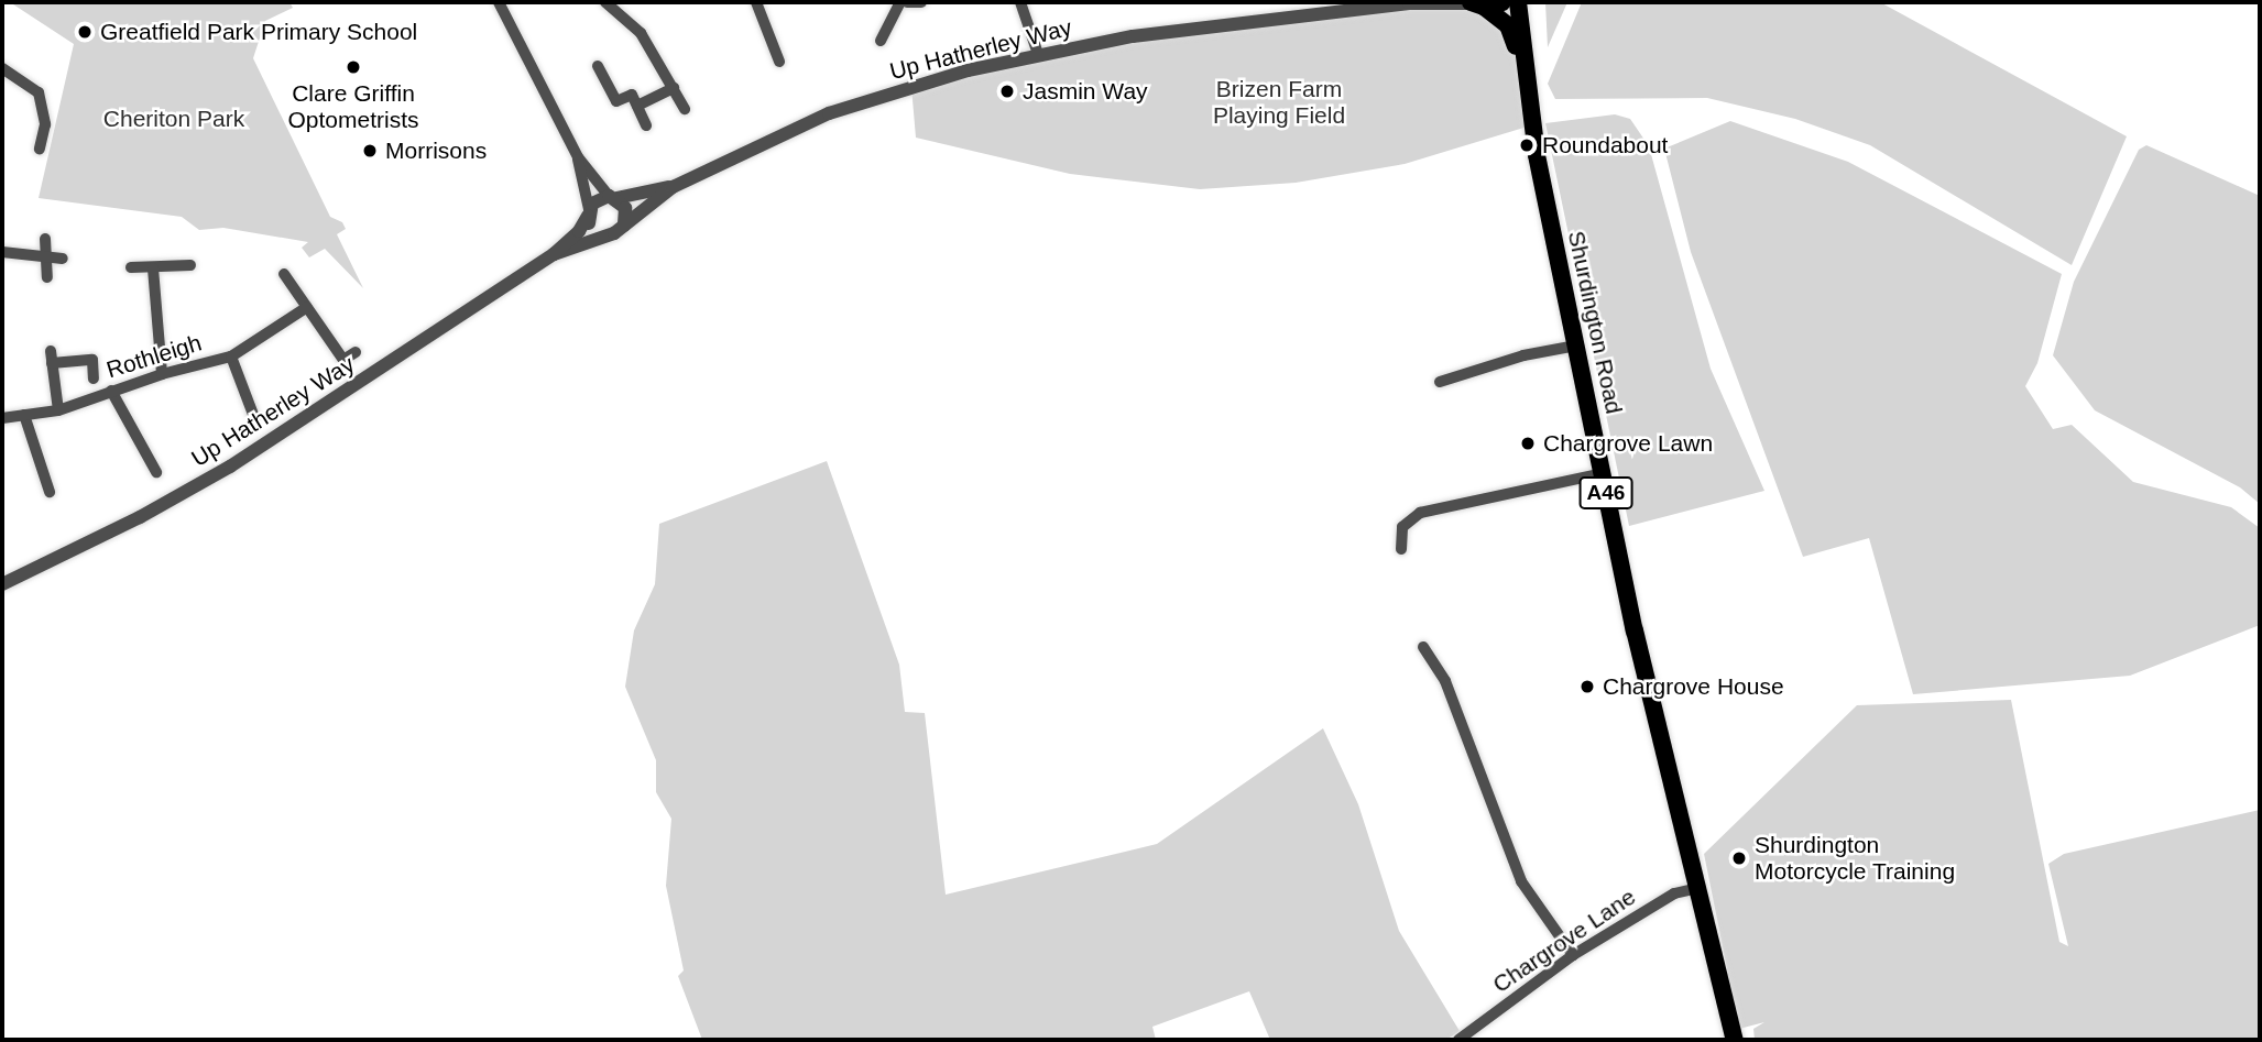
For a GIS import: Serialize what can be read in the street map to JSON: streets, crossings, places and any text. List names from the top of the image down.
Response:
{
  "streets": {
    "main road": ["Shurdington Road", "A46"],
    "street": ["Up Hatherley Way", "Rothleigh", "Chargrove Lane"]
  },
  "crossings": [
    ["Up Hatherley Way", "Shurdington Road"],
    ["Shurdington Road", "Chargrove Lane"]
  ],
  "parks": ["Brizen Farm Playing Field", "Cheriton Park"],
  "places": [
    "Greatfield Park Primary School",
    "Clare Griffin Optometrists",
    "Jasmin Way",
    "Roundabout",
    "Morrisons",
    "Chargrove Lawn",
    "Chargrove House",
    "Shurdington Motorcycle Training"
  ]
}
